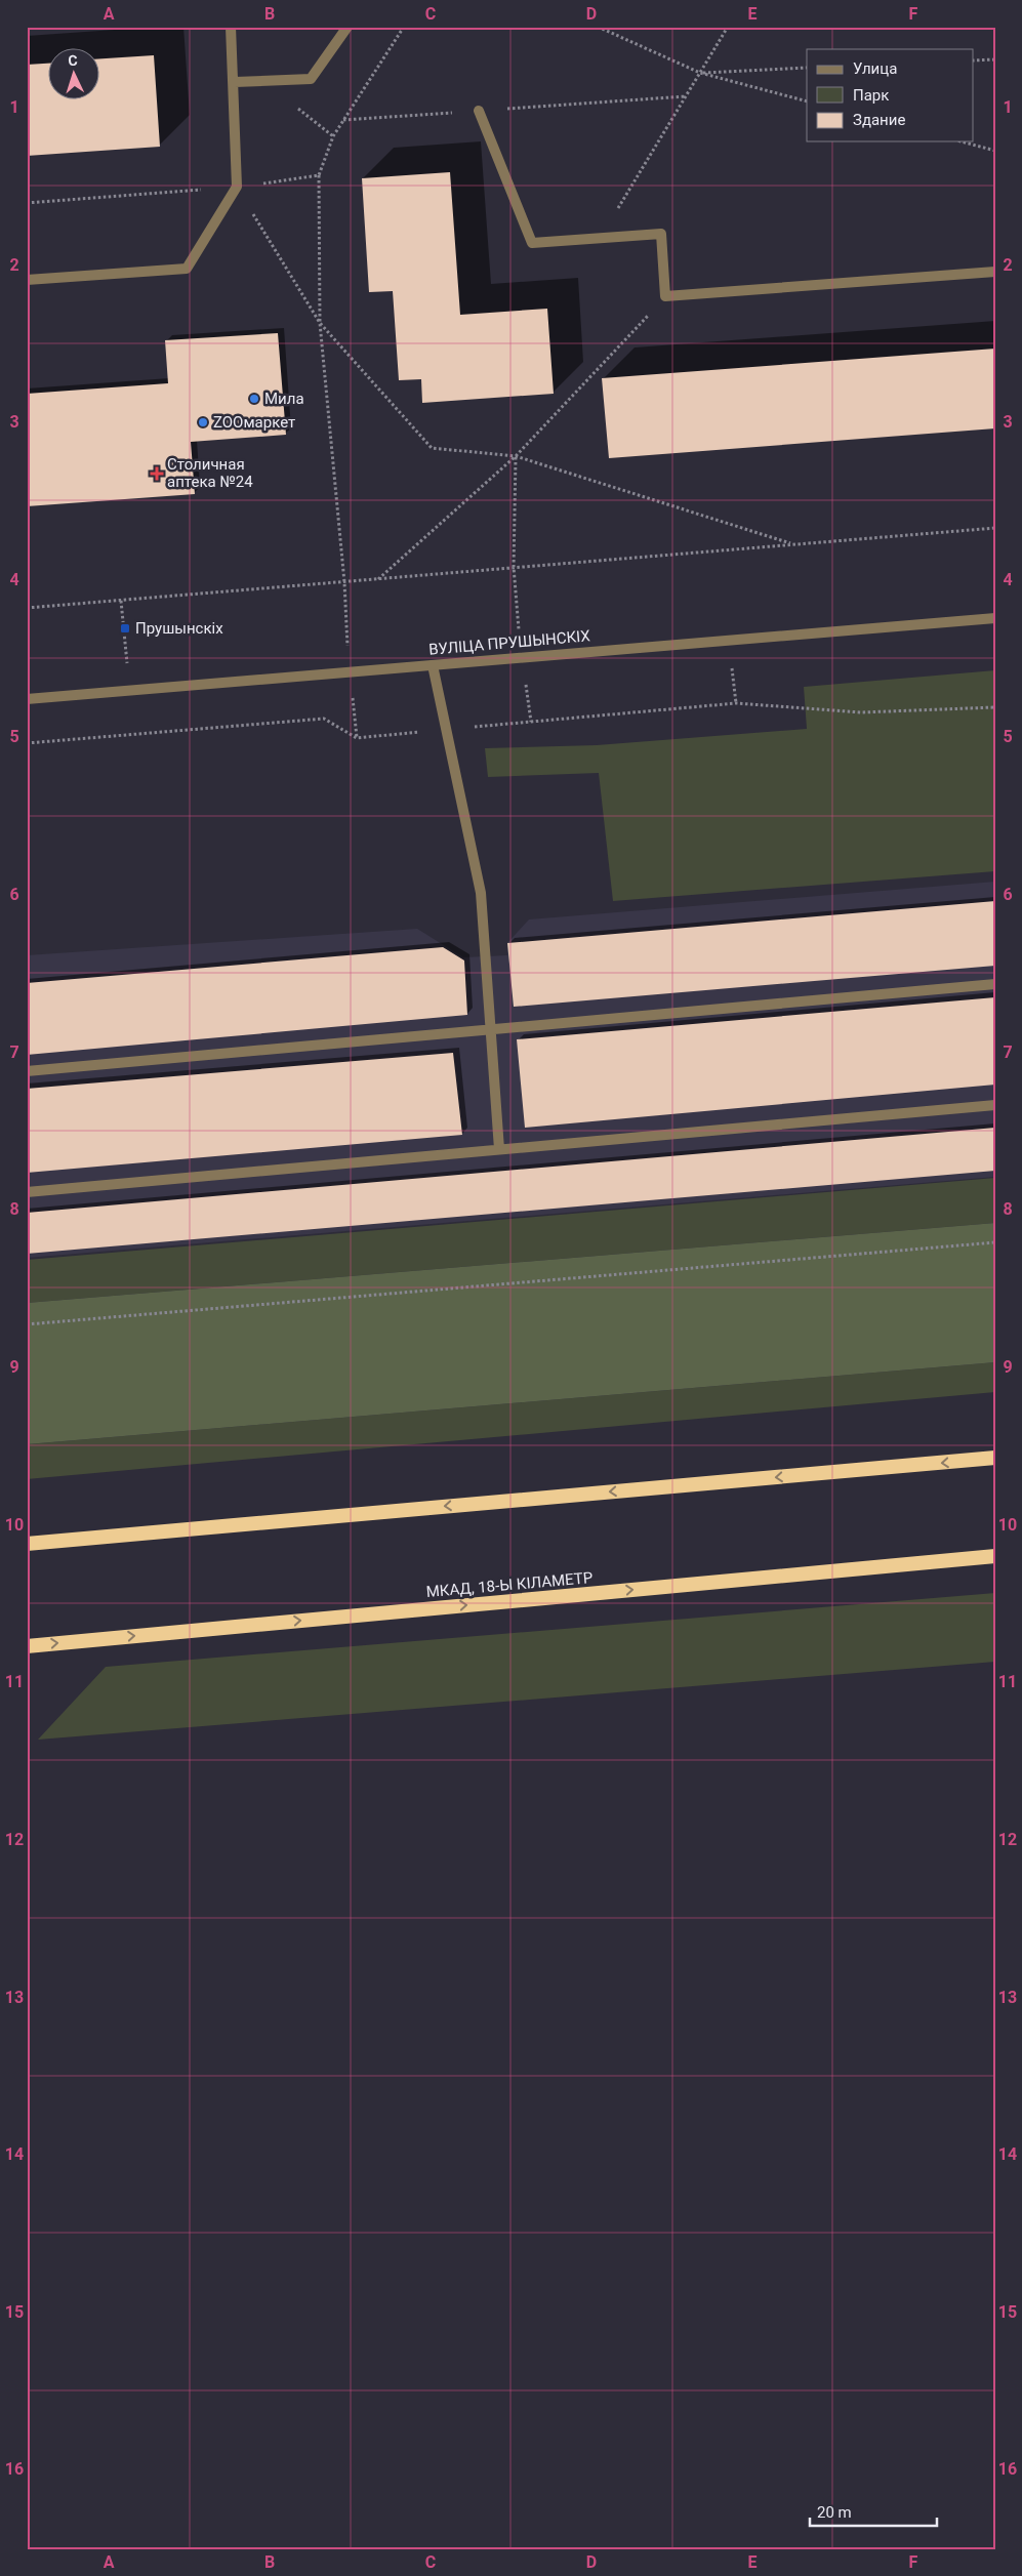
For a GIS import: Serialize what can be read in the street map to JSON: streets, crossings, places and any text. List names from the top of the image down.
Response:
{
  "streets": {
    "highway": ["МКАД, 18-Ы КІЛАМЕТР"],
    "street": ["ВУЛІЦА ПРУШЫНСКІХ"]
  },
  "places": {
    "other": ["Мила", "ZOOмаркет"],
    "health": ["Столичная аптека №24"],
    "transit": ["Прушынскіх"]
  },
  "legend": ["Улица", "Парк", "Здание"],
  "scale_bar": "20 m",
  "north": "top",
  "grid": {
    "columns": [
      "A",
      "B",
      "C",
      "D",
      "E",
      "F"
    ],
    "rows": [
      "1",
      "2",
      "3",
      "4",
      "5",
      "6",
      "7",
      "8",
      "9",
      "10",
      "11",
      "12",
      "13",
      "14",
      "15",
      "16"
    ]
  }
}
